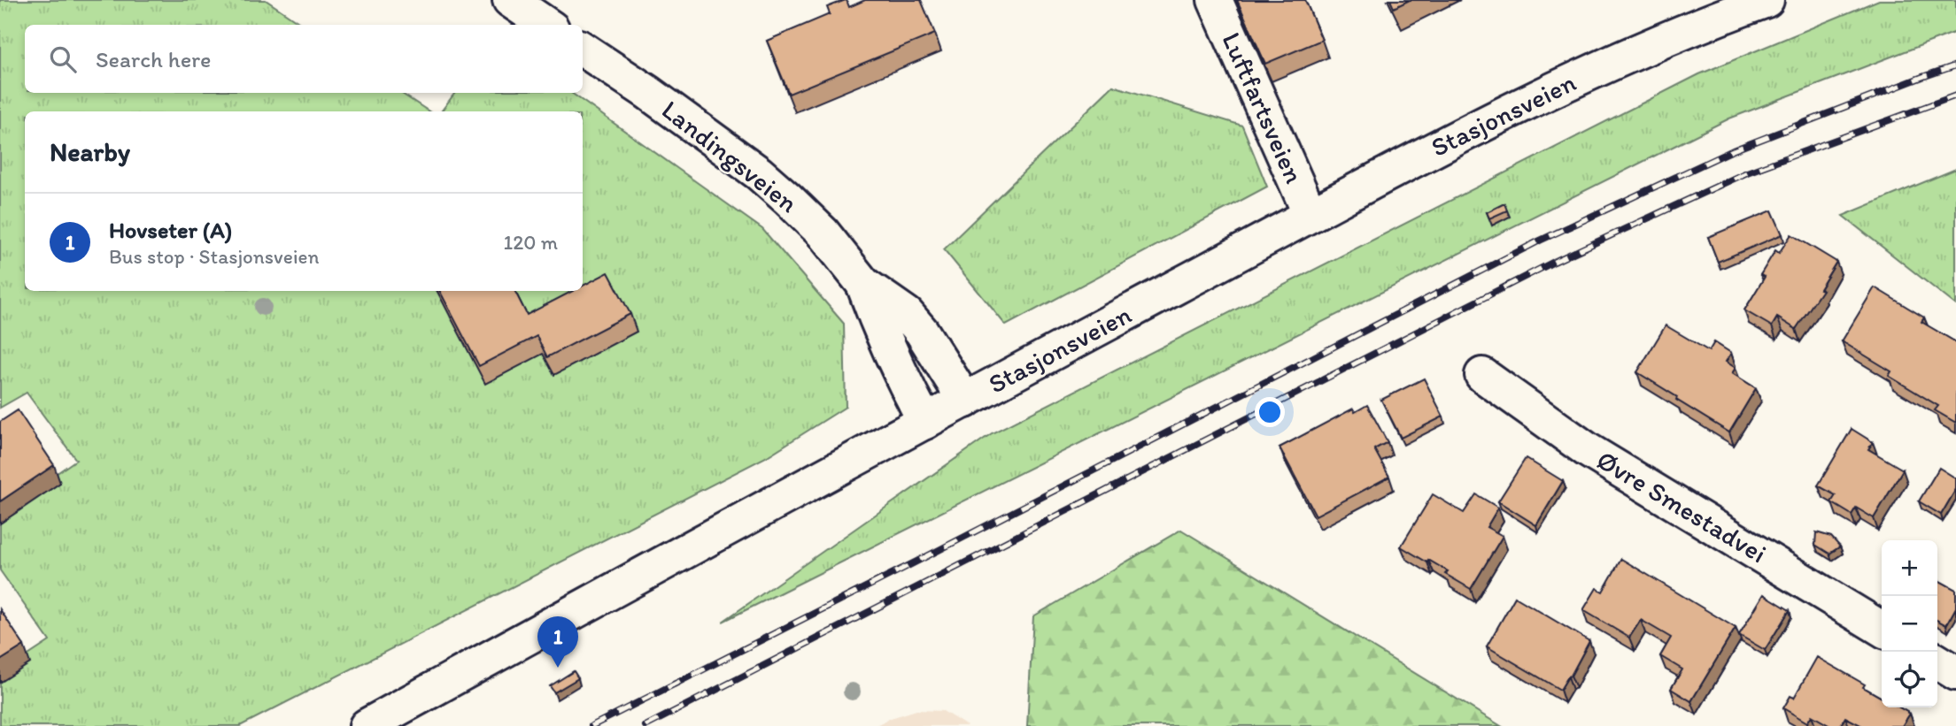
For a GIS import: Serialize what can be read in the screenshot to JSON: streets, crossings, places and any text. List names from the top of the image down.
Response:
{
  "streets": {
    "street": [
      "Luftfartsveien",
      "Stasjonsveien",
      "Landingsveien",
      "Øvre Smestadvei"
    ]
  },
  "crossings": [
    ["Luftfartsveien", "Stasjonsveien"],
    ["Stasjonsveien", "Landingsveien"]
  ],
  "page": {
    "search": "Search here",
    "heading": "Nearby",
    "list": [
      {
        "mark": "1",
        "name": "Hovseter (A)",
        "note": "Bus stop · Stasjonsveien",
        "value": "120 m"
      }
    ],
    "map_buttons": ["+", "−"],
    "pins": "1"
  }
}
